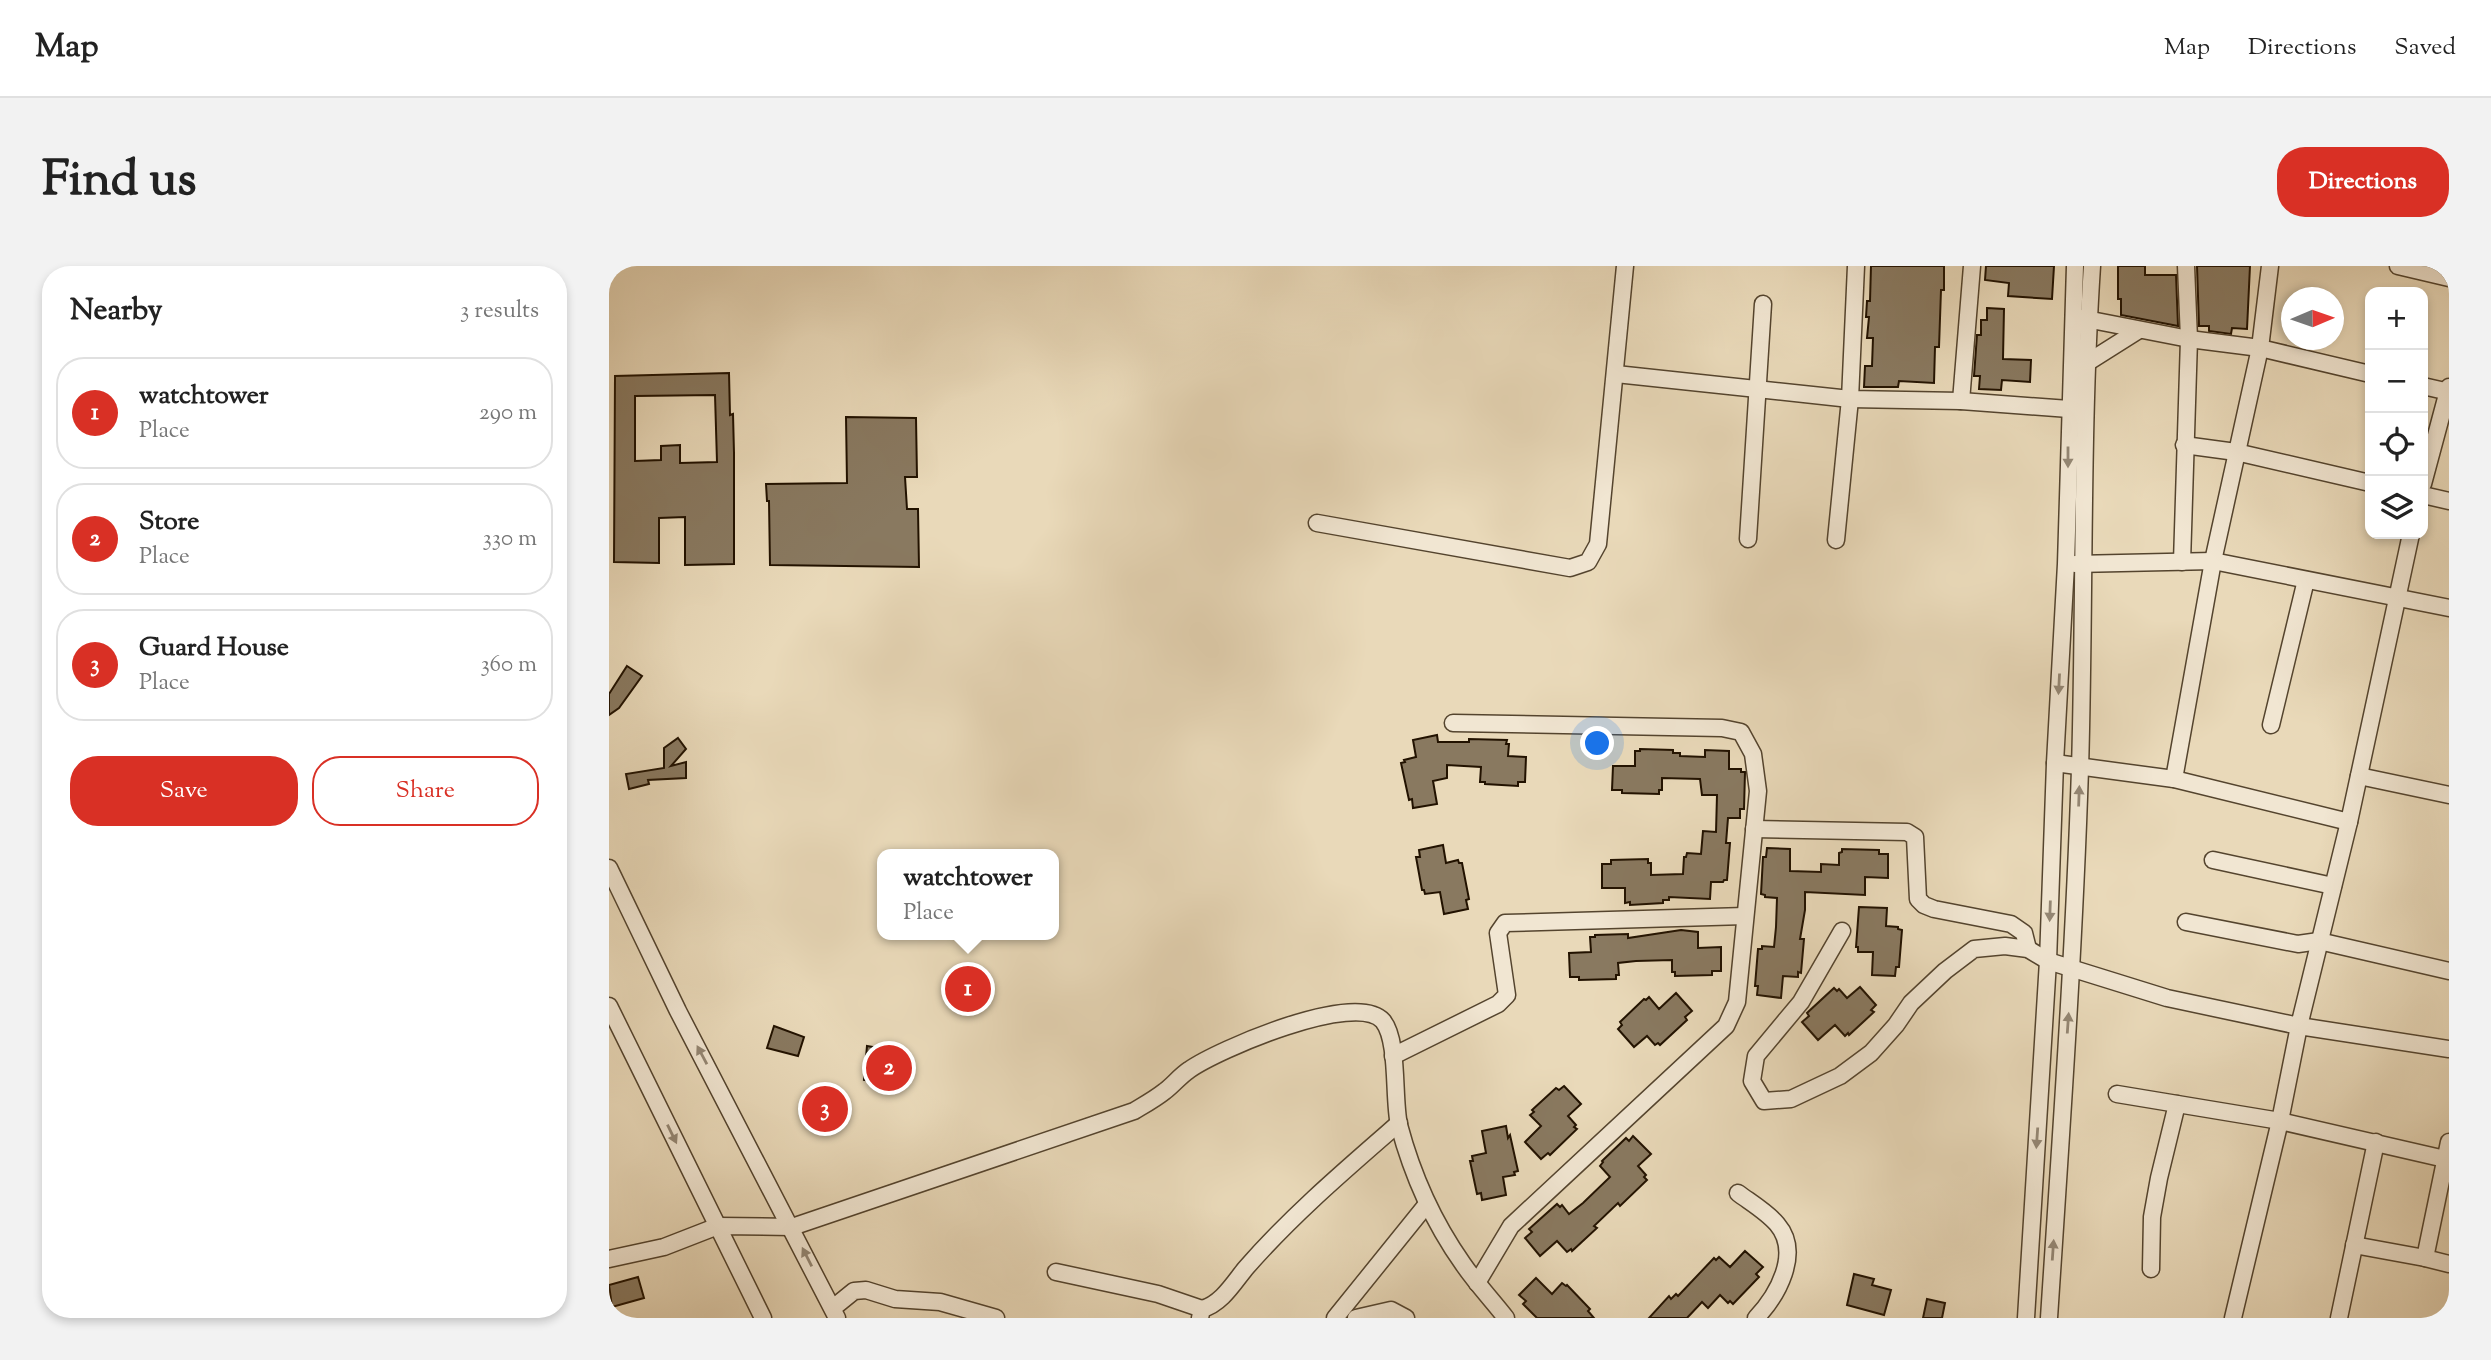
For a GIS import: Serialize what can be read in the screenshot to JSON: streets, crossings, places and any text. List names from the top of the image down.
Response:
{
  "north": "right",
  "page": {
    "header": "Map",
    "nav": ["Map", "Directions", "Saved"],
    "title": "Find us",
    "buttons": [
      "Directions",
      ["Save", "Share"]
    ],
    "heading": ["Nearby", "3 results"],
    "map_buttons": ["+", "−"],
    "list": [
      {
        "mark": "1",
        "name": "watchtower",
        "note": "Place",
        "value": "290 m"
      },
      {
        "mark": "2",
        "name": "Store",
        "note": "Place",
        "value": "330 m"
      },
      {
        "mark": "3",
        "name": "Guard House",
        "note": "Place",
        "value": "360 m"
      }
    ],
    "popup": ["watchtower", "Place"],
    "pins": ["1", "2", "3"]
  }
}
